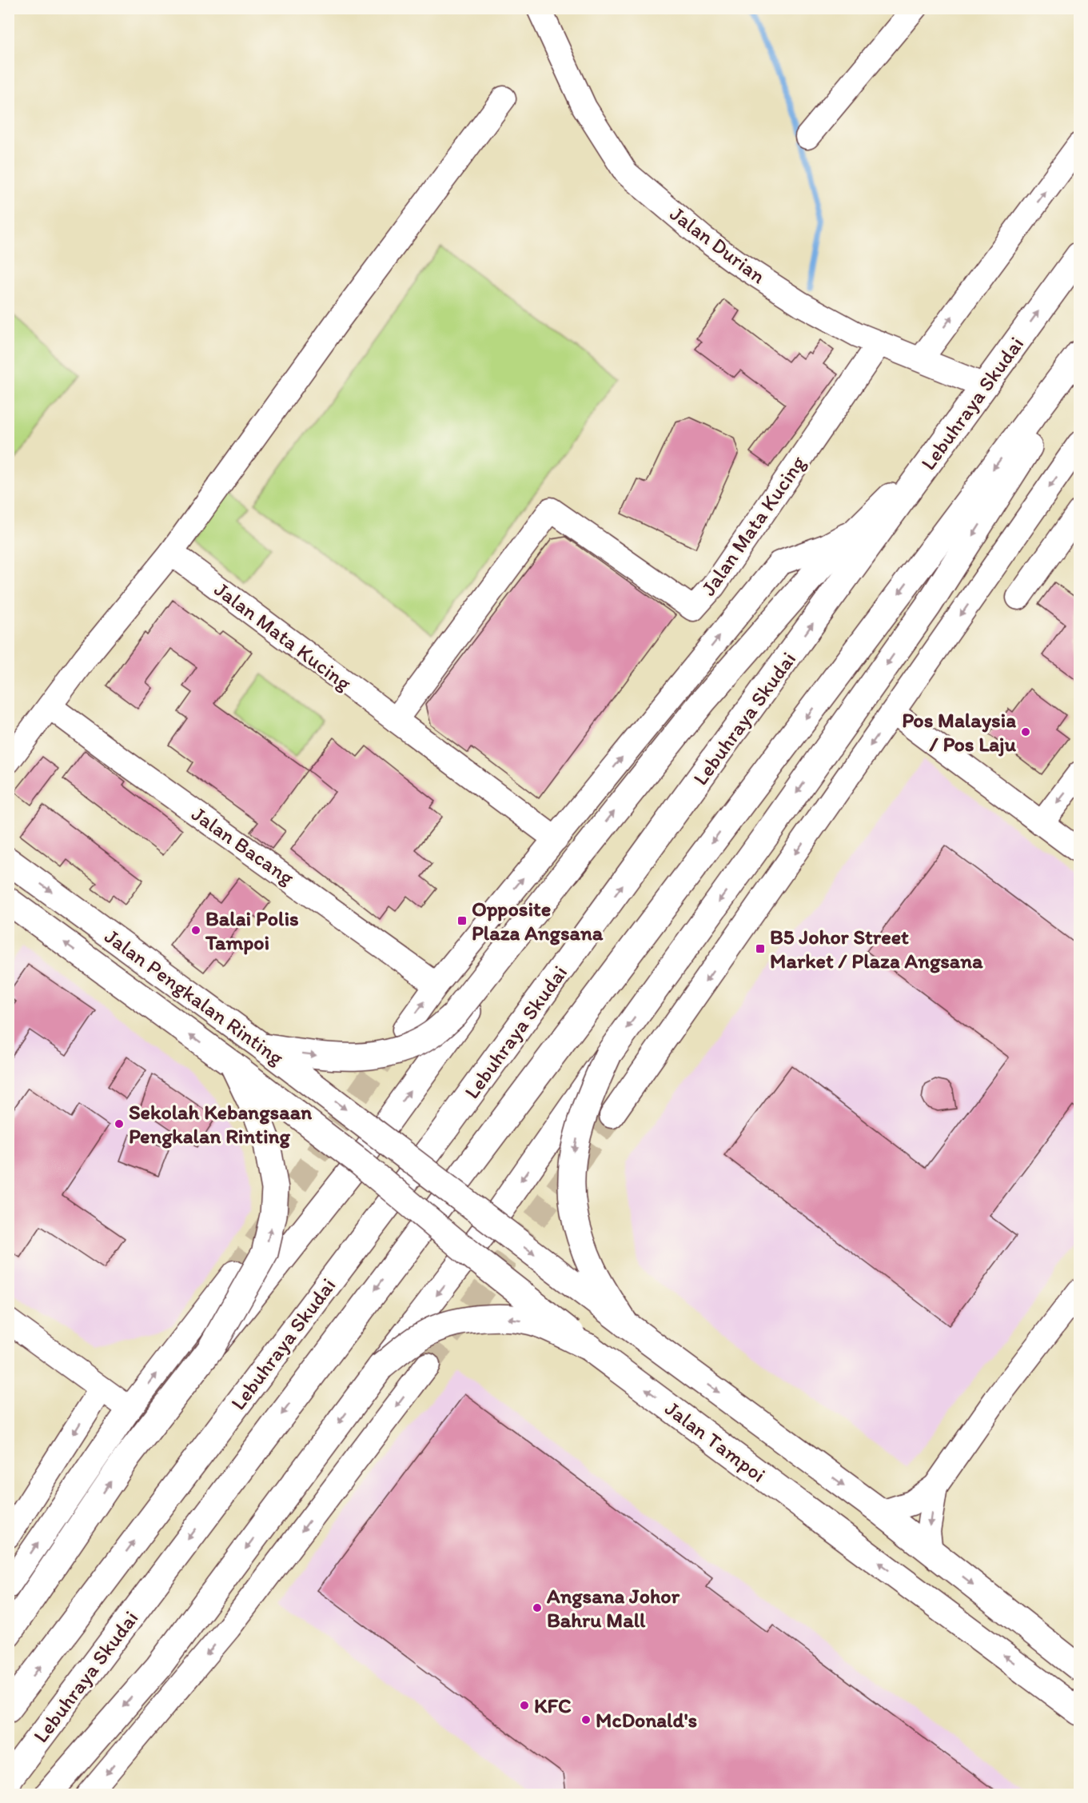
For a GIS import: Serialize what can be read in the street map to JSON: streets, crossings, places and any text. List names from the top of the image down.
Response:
{
  "streets": {
    "main road": ["Lebuhraya Skudai", "Jalan Pengkalan Rinting", "Jalan Tampoi"],
    "street": ["Jalan Durian", "Jalan Mata Kucing", "Jalan Bacang"]
  },
  "crossings": [
    ["Jalan Durian", "Lebuhraya Skudai"],
    ["Jalan Durian", "Jalan Mata Kucing"],
    ["Jalan Pengkalan Rinting", "Jalan Tampoi"]
  ],
  "places": {
    "other": [
      "Pos Malaysia / Pos Laju",
      "Balai Polis Tampoi",
      "Sekolah Kebangsaan Pengkalan Rinting",
      "Angsana Johor Bahru Mall",
      "KFC",
      "McDonald's"
    ],
    "transit": ["Opposite Plaza Angsana", "B5 Johor Street Market / Plaza Angsana"]
  }
}
